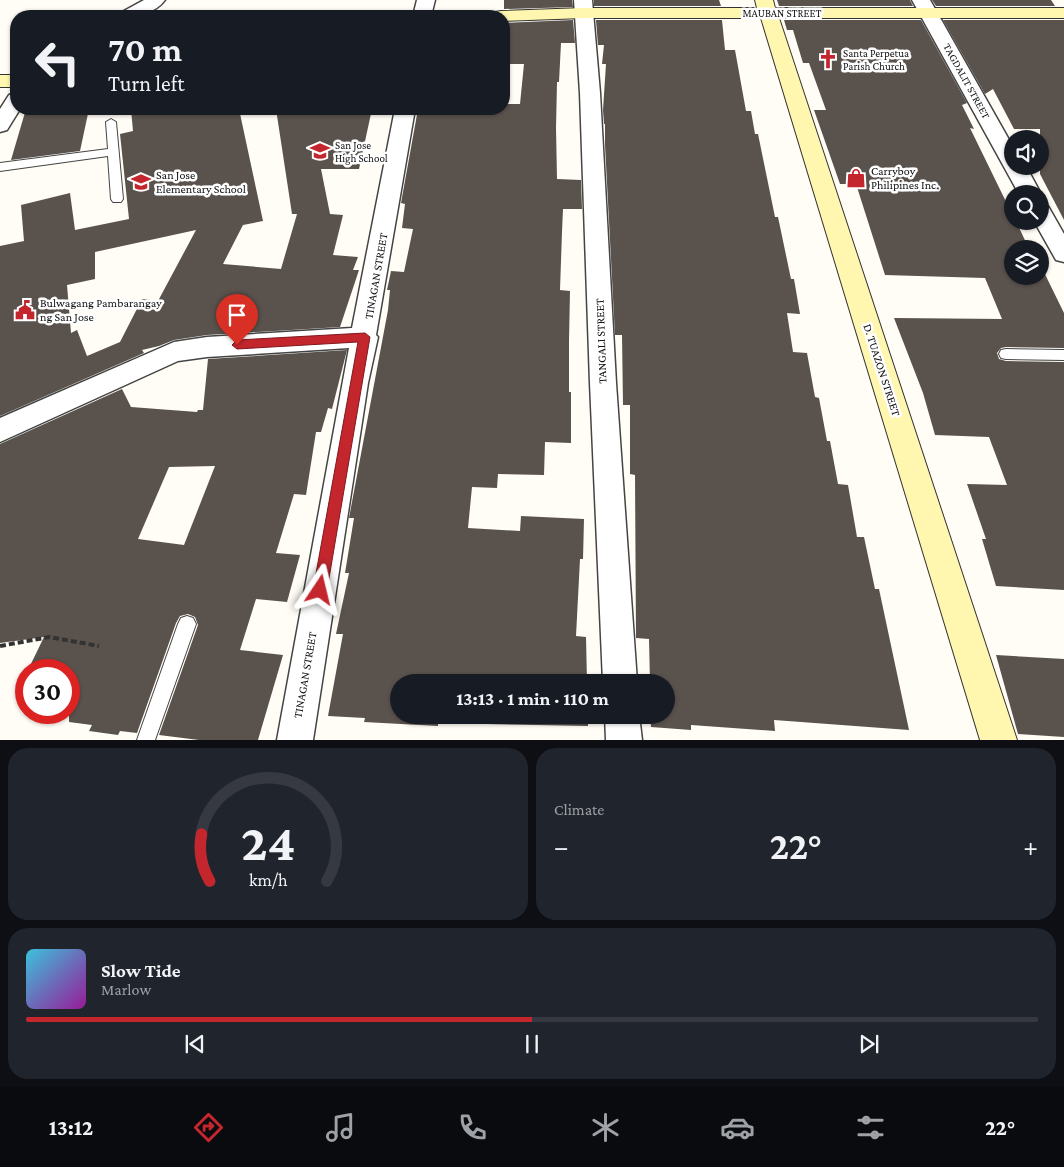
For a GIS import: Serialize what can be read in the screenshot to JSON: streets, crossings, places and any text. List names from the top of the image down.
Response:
{
  "streets": {
    "street": [
      "MAUBAN STREET",
      "TAGDALIT STREET",
      "TINAGAN STREET",
      "TANGALI STREET",
      "D. TUAZON STREET"
    ]
  },
  "crossings": [
    ["MAUBAN STREET", "TAGDALIT STREET"],
    ["MAUBAN STREET", "TANGALI STREET"],
    ["MAUBAN STREET", "D. TUAZON STREET"]
  ],
  "places": {
    "church": ["Santa Perpetua Parish Church"],
    "school or university": ["San Jose High School", "San Jose Elementary School"],
    "shop": ["Carryboy Philipines Inc."],
    "public building": ["Bulwagang Pambarangay ng San Jose"]
  },
  "page": {
    "turn": ["70 m", "Turn left"],
    "limit": "30",
    "trip": "13:13 · 1 min · 110 m",
    "tile": "Climate",
    "heat": ["−", "22°", "+"],
    "song": ["Slow Tide", "Marlow"],
    "tabs": ["13:12", "22°"],
    "gauge": ["24", "km/h"]
  }
}
